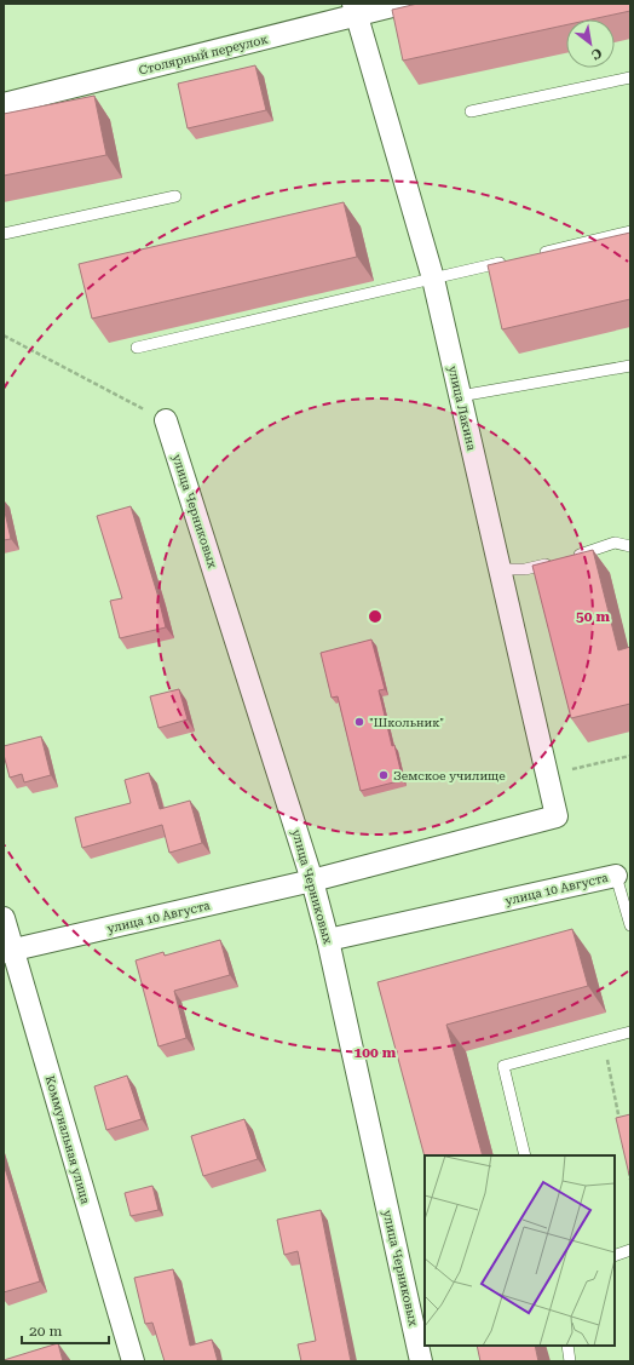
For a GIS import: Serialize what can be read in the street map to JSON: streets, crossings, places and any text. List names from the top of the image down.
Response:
{
  "streets": {
    "street": [
      "Столярный переулок",
      "улица Лакина",
      "улица Черниковых",
      "улица 10 Августа",
      "Коммунальная улица"
    ]
  },
  "crossings": [
    ["Столярный переулок", "улица Лакина"],
    ["улица Лакина", "улица 10 Августа"],
    ["улица Черниковых", "улица 10 Августа"],
    ["улица 10 Августа", "Коммунальная улица"]
  ],
  "places": ["\"Школьник\"", "Земское училище"],
  "scale_bar": "20 m",
  "north": "bottom right",
  "rings": ["50 m", "100 m"]
}
